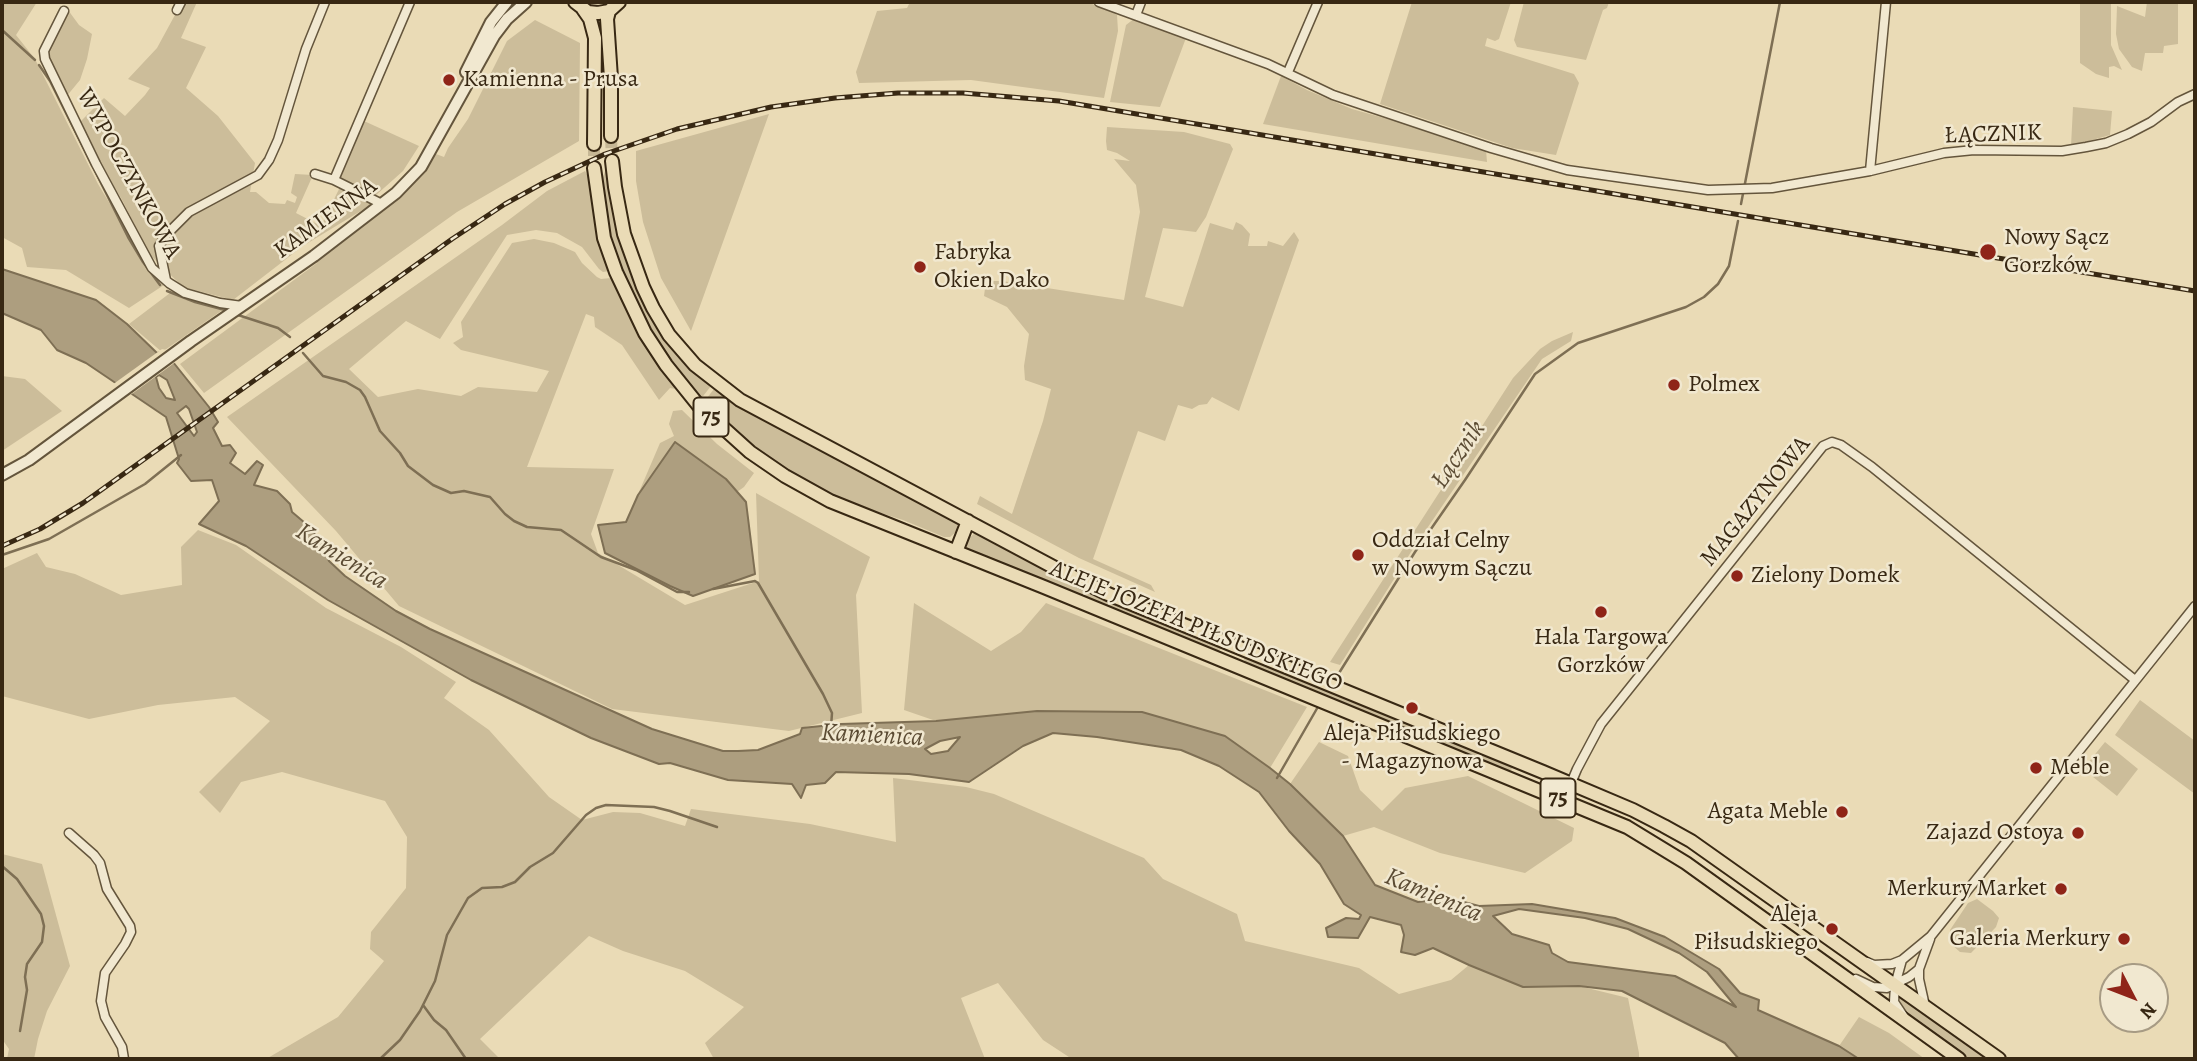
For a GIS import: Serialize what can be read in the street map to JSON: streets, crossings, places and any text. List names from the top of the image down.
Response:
{
  "streets": {
    "main road": ["75", "ALEJE JÓZEFA PIŁSUDSKIEGO"],
    "street": [
      "ŁĄCZNIK",
      "WYPOCZYNKOWA",
      "KAMIENNA",
      "MAGAZYNOWA"
    ]
  },
  "crossings": [
    ["WYPOCZYNKOWA", "KAMIENNA"],
    ["MAGAZYNOWA", "ALEJE JÓZEFA PIŁSUDSKIEGO"]
  ],
  "water": ["Łącznik", "Kamienica"],
  "places": [
    "Kamienna - Prusa",
    "Nowy Sącz Gorzków",
    "Fabryka Okien Dako",
    "Polmex",
    "Oddział Celny w Nowym Sączu",
    "Zielony Domek",
    "Hala Targowa Gorzków",
    "Aleja Piłsudskiego - Magazynowa",
    "Meble",
    "Agata Meble",
    "Zajazd Ostoya",
    "Merkury Market",
    "Aleja Piłsudskiego",
    "Galeria Merkury"
  ],
  "north": "bottom right"
}
